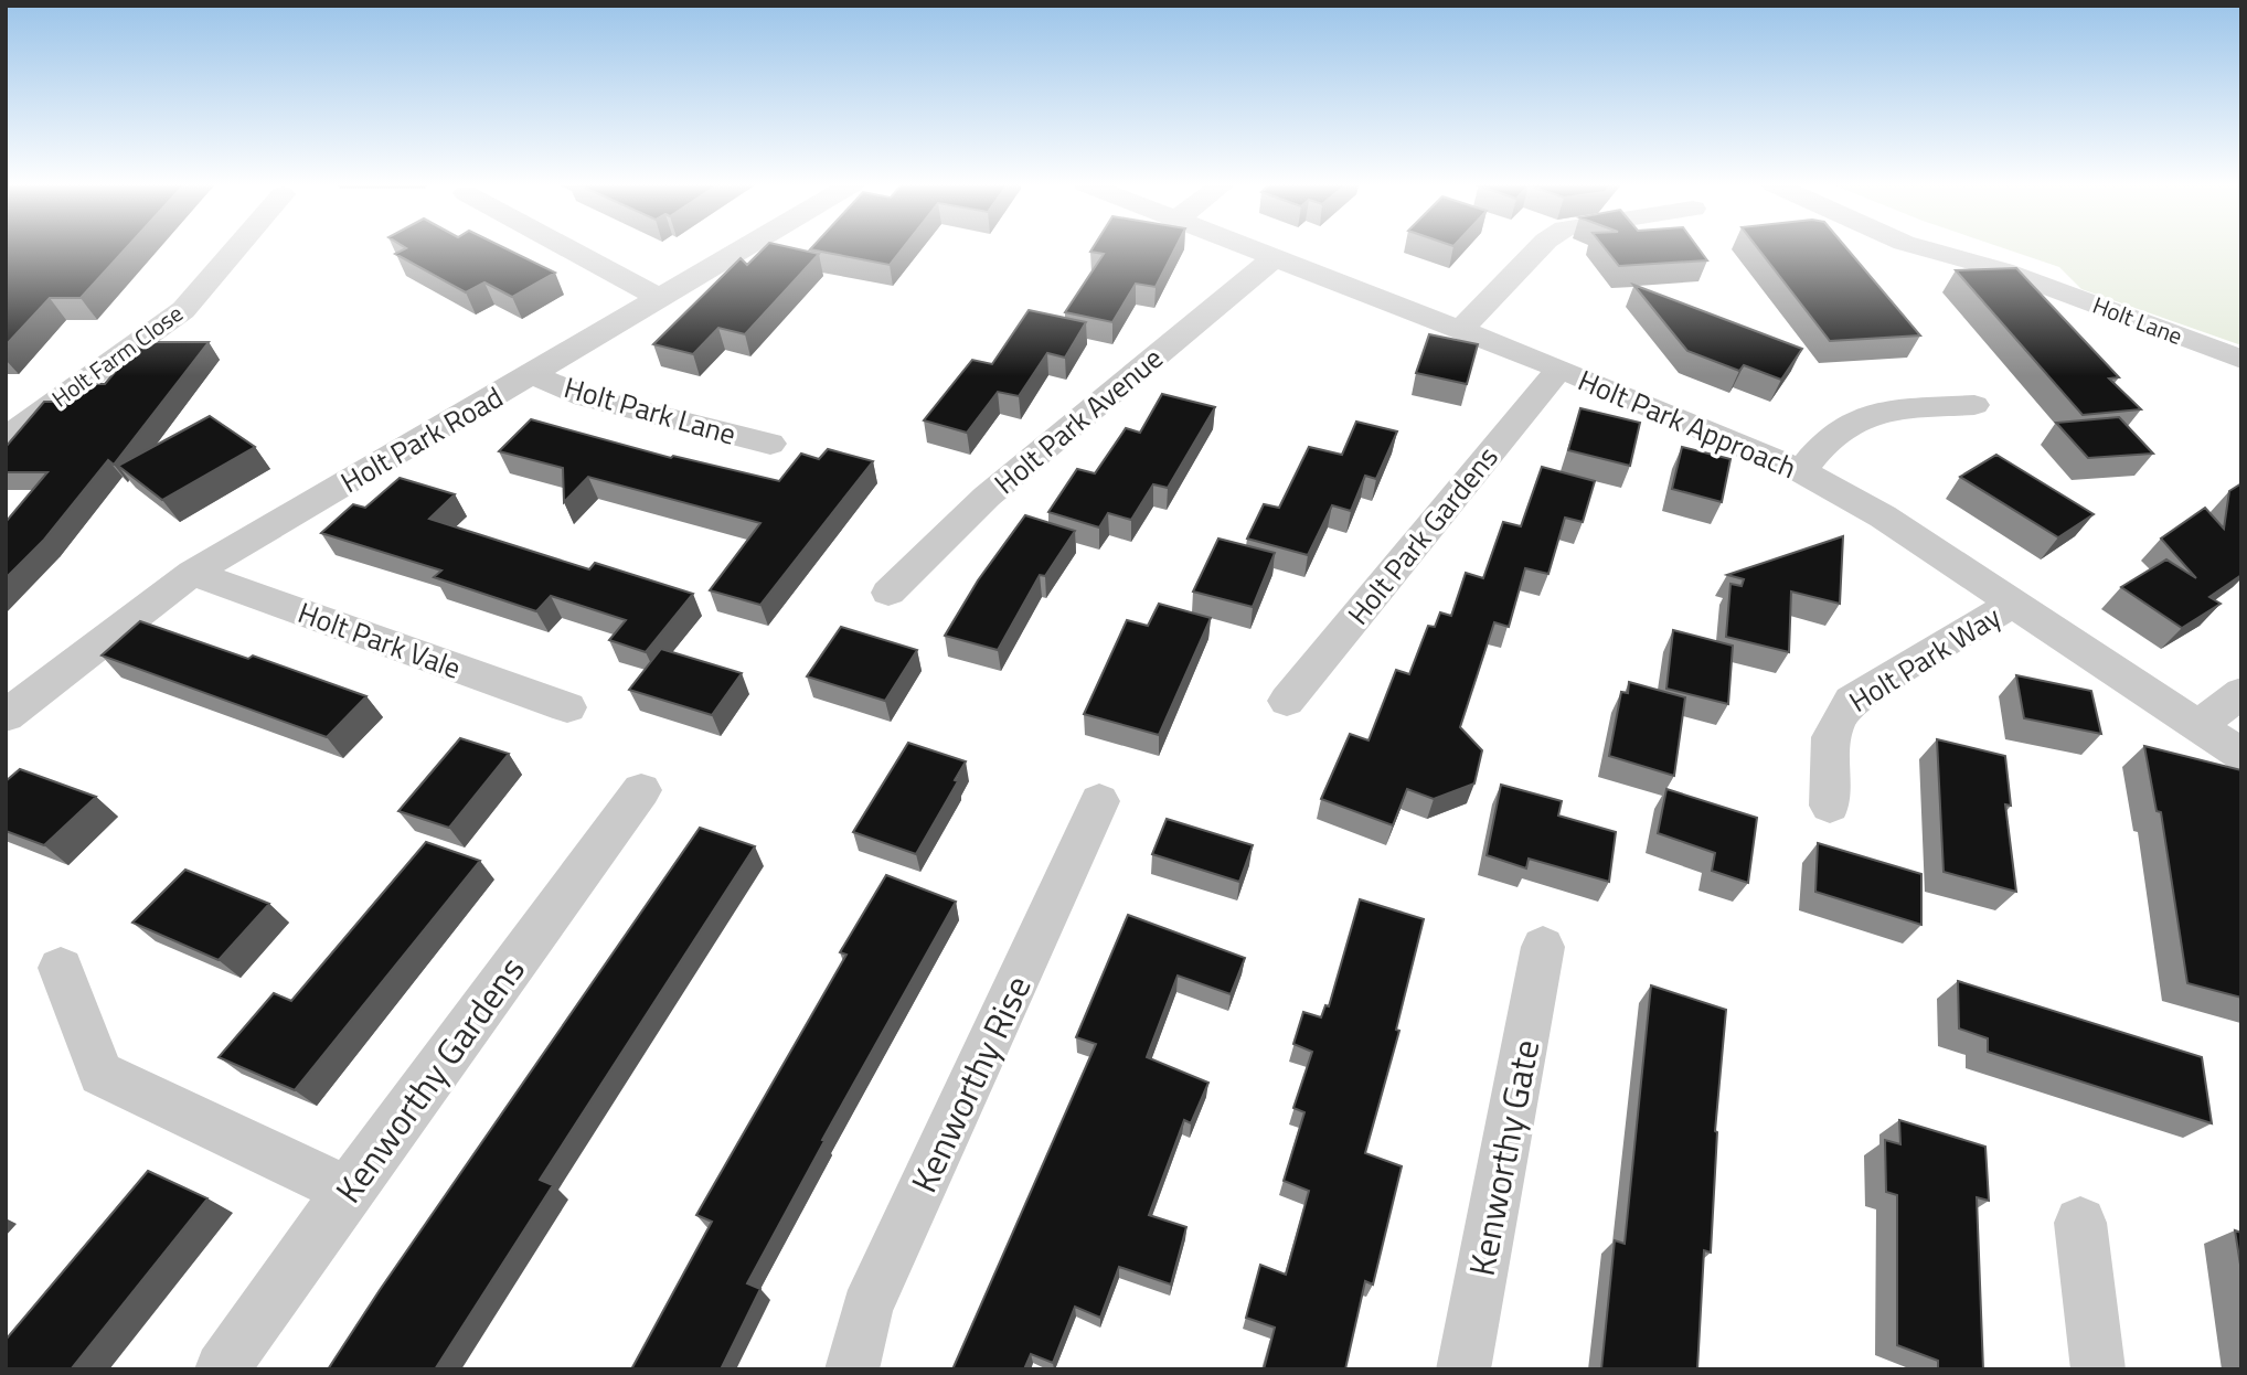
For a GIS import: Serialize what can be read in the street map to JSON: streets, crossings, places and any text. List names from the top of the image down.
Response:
{
  "streets": {
    "street": [
      "Holt Lane",
      "Holt Farm Close",
      "Holt Park Lane",
      "Holt Park Avenue",
      "Holt Park Approach",
      "Holt Park Road",
      "Holt Park Gardens",
      "Holt Park Vale",
      "Holt Park Way",
      "Kenworthy Gardens",
      "Kenworthy Rise",
      "Kenworthy Gate"
    ]
  },
  "crossings": [
    ["Holt Park Lane", "Holt Park Road"],
    ["Holt Park Avenue", "Holt Park Approach"],
    ["Holt Park Approach", "Holt Park Gardens"],
    ["Holt Park Approach", "Holt Park Way"],
    ["Holt Park Road", "Holt Park Vale"]
  ]
}
